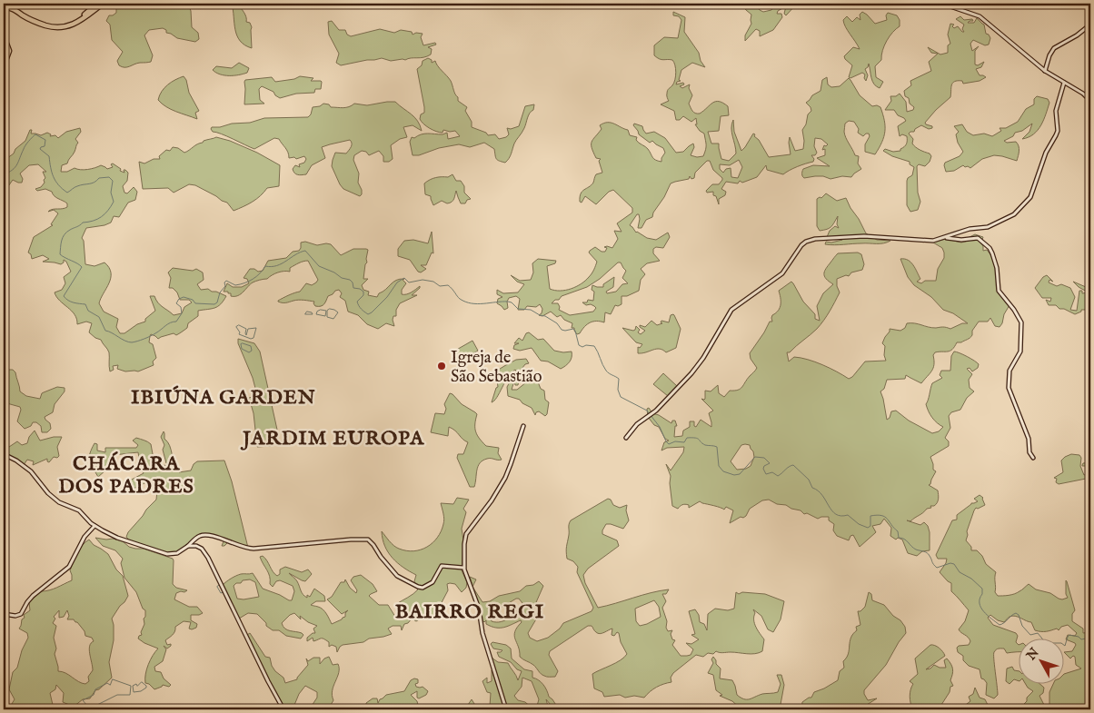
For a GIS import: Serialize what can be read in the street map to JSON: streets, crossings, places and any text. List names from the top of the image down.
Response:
{
  "districts": [
    "IBIÚNA GARDEN",
    "JARDIM EUROPA",
    "CHÁCARA DOS PADRES",
    "BAIRRO REGI"
  ],
  "places": ["Igreja de São Sebastião"],
  "north": "top left"
}
